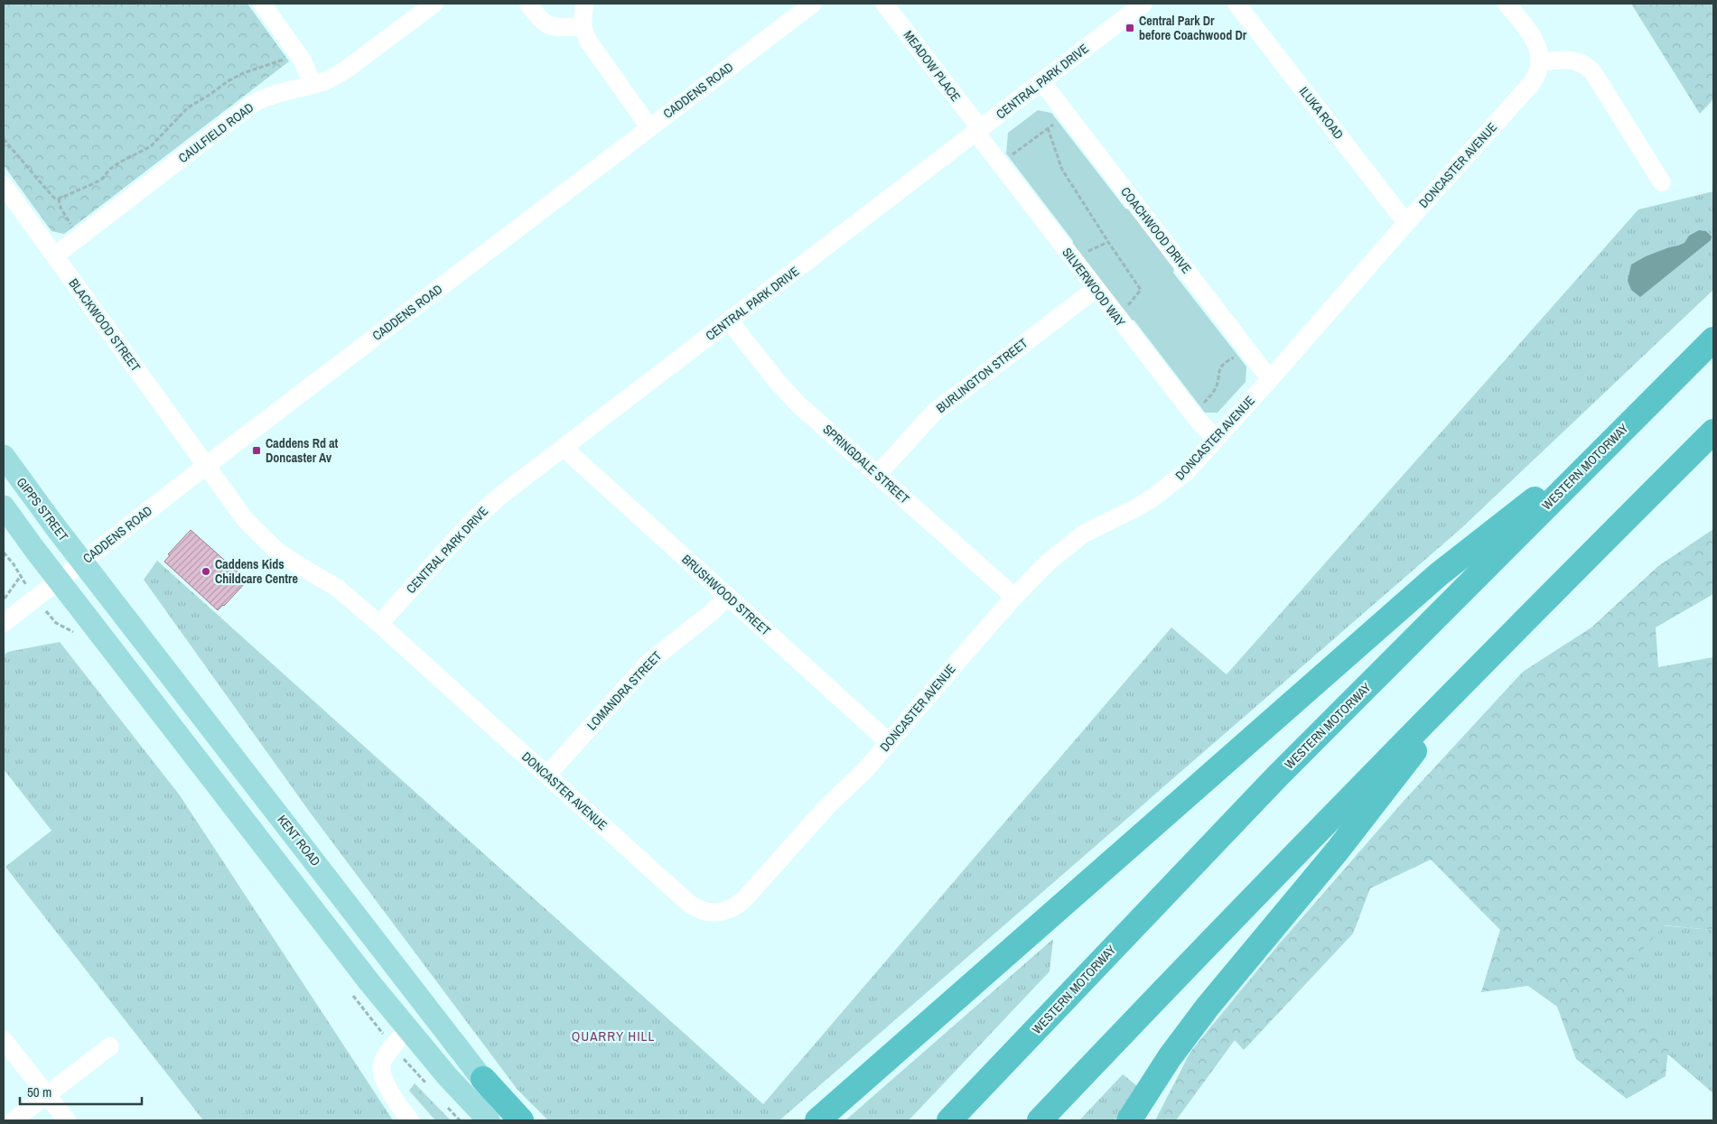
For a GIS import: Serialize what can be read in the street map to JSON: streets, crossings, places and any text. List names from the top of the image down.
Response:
{
  "streets": {
    "highway": ["WESTERN MOTORWAY"],
    "main road": ["GIPPS STREET", "KENT ROAD"],
    "street": [
      "MEADOW PLACE",
      "CENTRAL PARK DRIVE",
      "CADDENS ROAD",
      "ILUKA ROAD",
      "CAULFIELD ROAD",
      "DONCASTER AVENUE",
      "COACHWOOD DRIVE",
      "SILVERWOOD WAY",
      "BLACKWOOD STREET",
      "BURLINGTON STREET",
      "SPRINGDALE STREET",
      "BRUSHWOOD STREET",
      "LOMANDRA STREET"
    ]
  },
  "crossings": [
    ["MEADOW PLACE", "CENTRAL PARK DRIVE"],
    ["MEADOW PLACE", "SILVERWOOD WAY"],
    ["CENTRAL PARK DRIVE", "DONCASTER AVENUE"],
    ["CENTRAL PARK DRIVE", "COACHWOOD DRIVE"],
    ["CENTRAL PARK DRIVE", "SILVERWOOD WAY"],
    ["CENTRAL PARK DRIVE", "SPRINGDALE STREET"],
    ["CENTRAL PARK DRIVE", "BRUSHWOOD STREET"],
    ["CADDENS ROAD", "DONCASTER AVENUE"],
    ["CADDENS ROAD", "BLACKWOOD STREET"],
    ["CADDENS ROAD", "GIPPS STREET"],
    ["CADDENS ROAD", "KENT ROAD"],
    ["ILUKA ROAD", "DONCASTER AVENUE"],
    ["CAULFIELD ROAD", "BLACKWOOD STREET"],
    ["DONCASTER AVENUE", "COACHWOOD DRIVE"],
    ["DONCASTER AVENUE", "SILVERWOOD WAY"],
    ["DONCASTER AVENUE", "BLACKWOOD STREET"],
    ["DONCASTER AVENUE", "SPRINGDALE STREET"],
    ["DONCASTER AVENUE", "BRUSHWOOD STREET"],
    ["DONCASTER AVENUE", "LOMANDRA STREET"],
    ["SILVERWOOD WAY", "BURLINGTON STREET"],
    ["BURLINGTON STREET", "SPRINGDALE STREET"],
    ["GIPPS STREET", "KENT ROAD"],
    ["BRUSHWOOD STREET", "LOMANDRA STREET"]
  ],
  "districts": ["QUARRY HILL"],
  "places": {
    "transit": ["Central Park Dr before Coachwood Dr", "Caddens Rd at Doncaster Av"],
    "other": ["Caddens Kids Childcare Centre"]
  },
  "scale_bar": "50 m"
}
